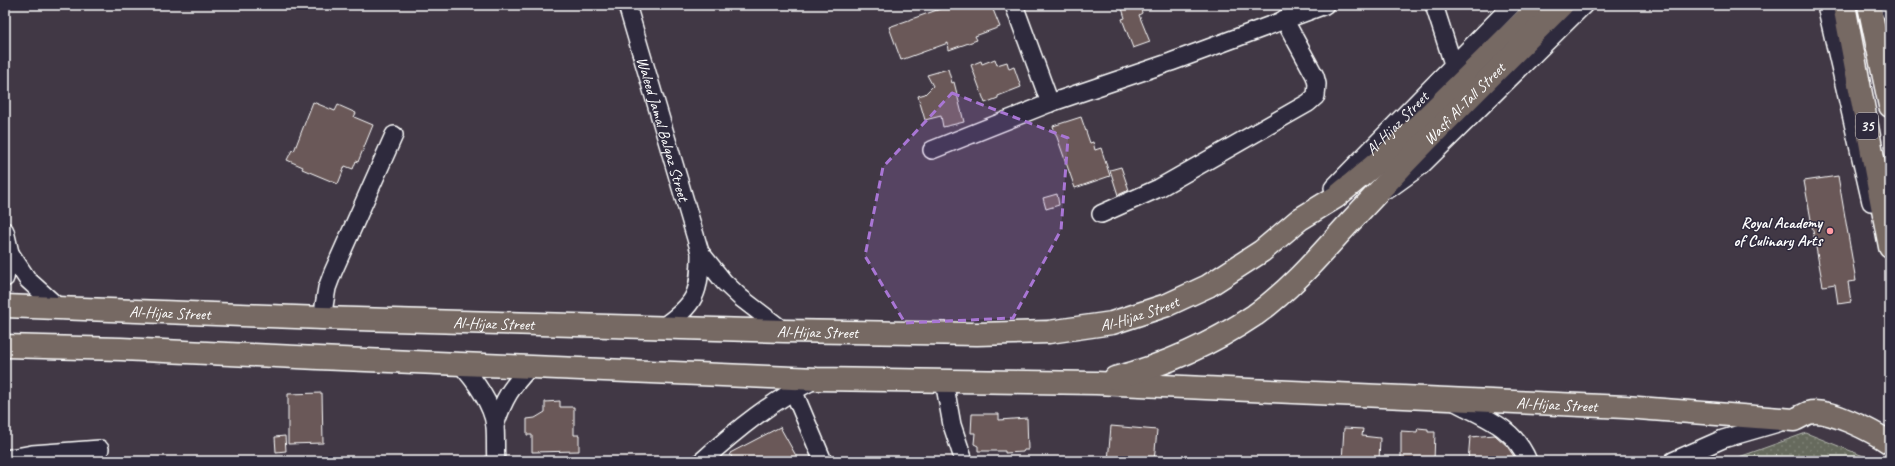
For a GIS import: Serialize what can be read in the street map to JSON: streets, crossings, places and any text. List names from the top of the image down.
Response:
{
  "streets": {
    "main road": ["Wasfi Al-Tall Street", "Al-Hijaz Street", "35"],
    "street": ["Waleed Jamal Balqaz Street"]
  },
  "crossings": [
    ["Wasfi Al-Tall Street", "Al-Hijaz Street"],
    ["Al-Hijaz Street", "Waleed Jamal Balqaz Street"]
  ],
  "places": ["Royal Academy of Culinary Arts"]
}
